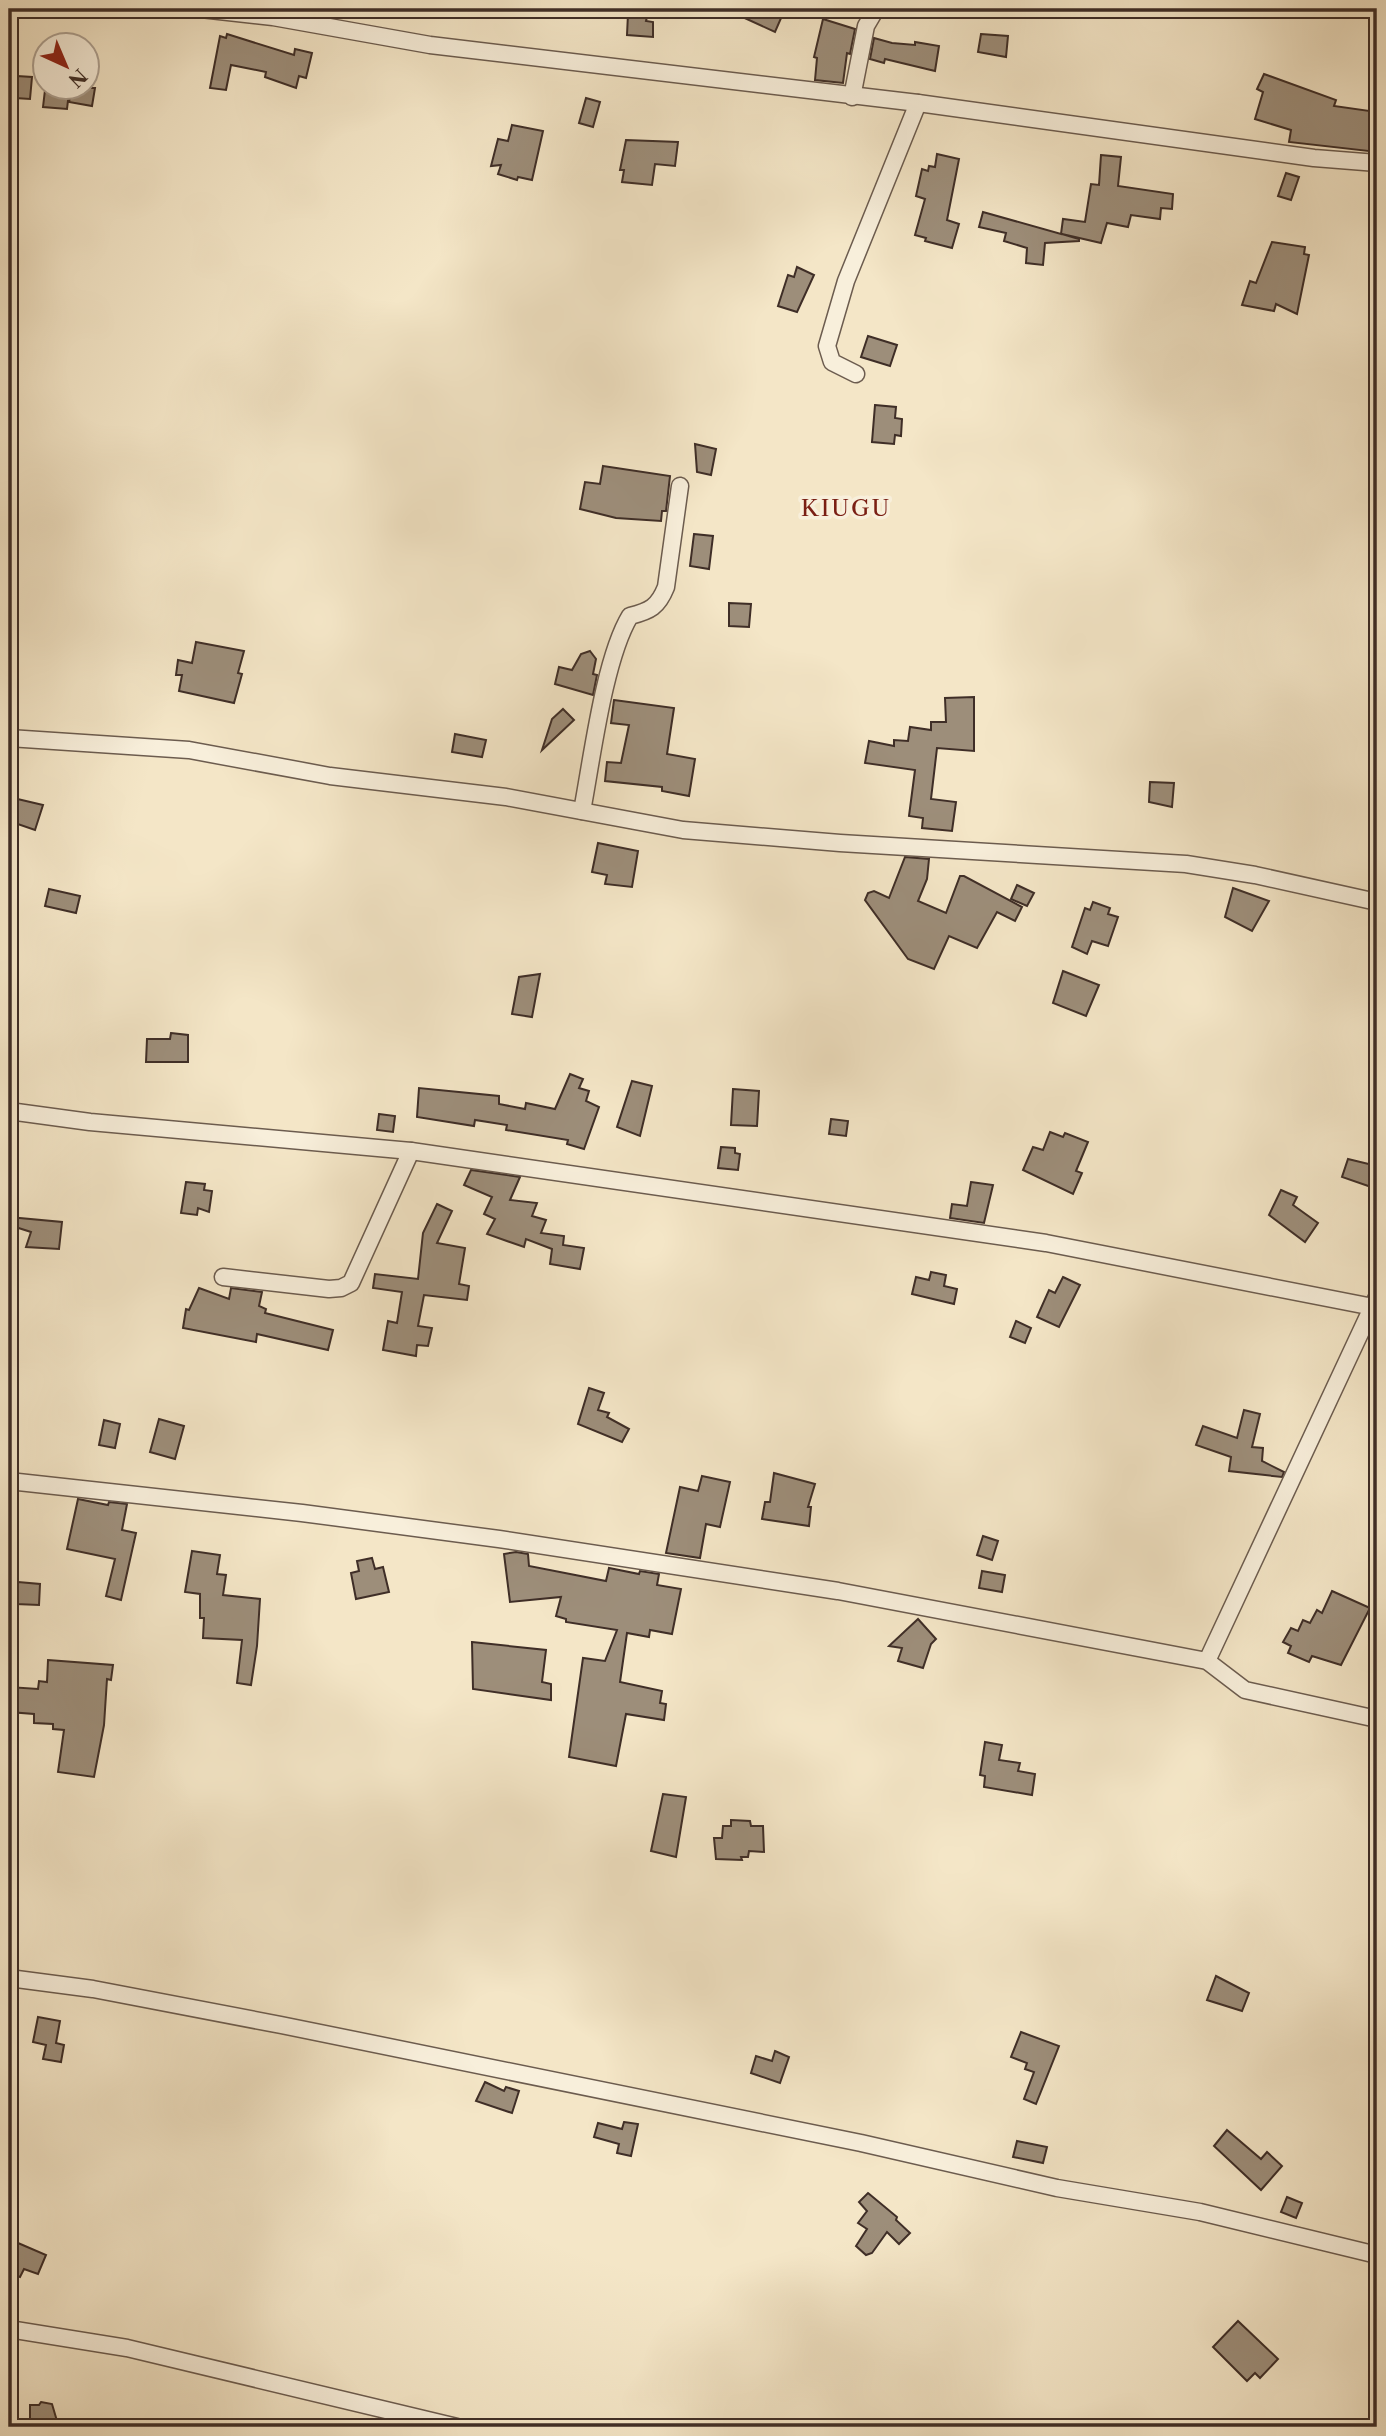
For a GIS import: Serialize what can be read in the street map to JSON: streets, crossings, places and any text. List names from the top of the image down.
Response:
{
  "districts": ["KIUGU"],
  "north": "bottom right"
}
